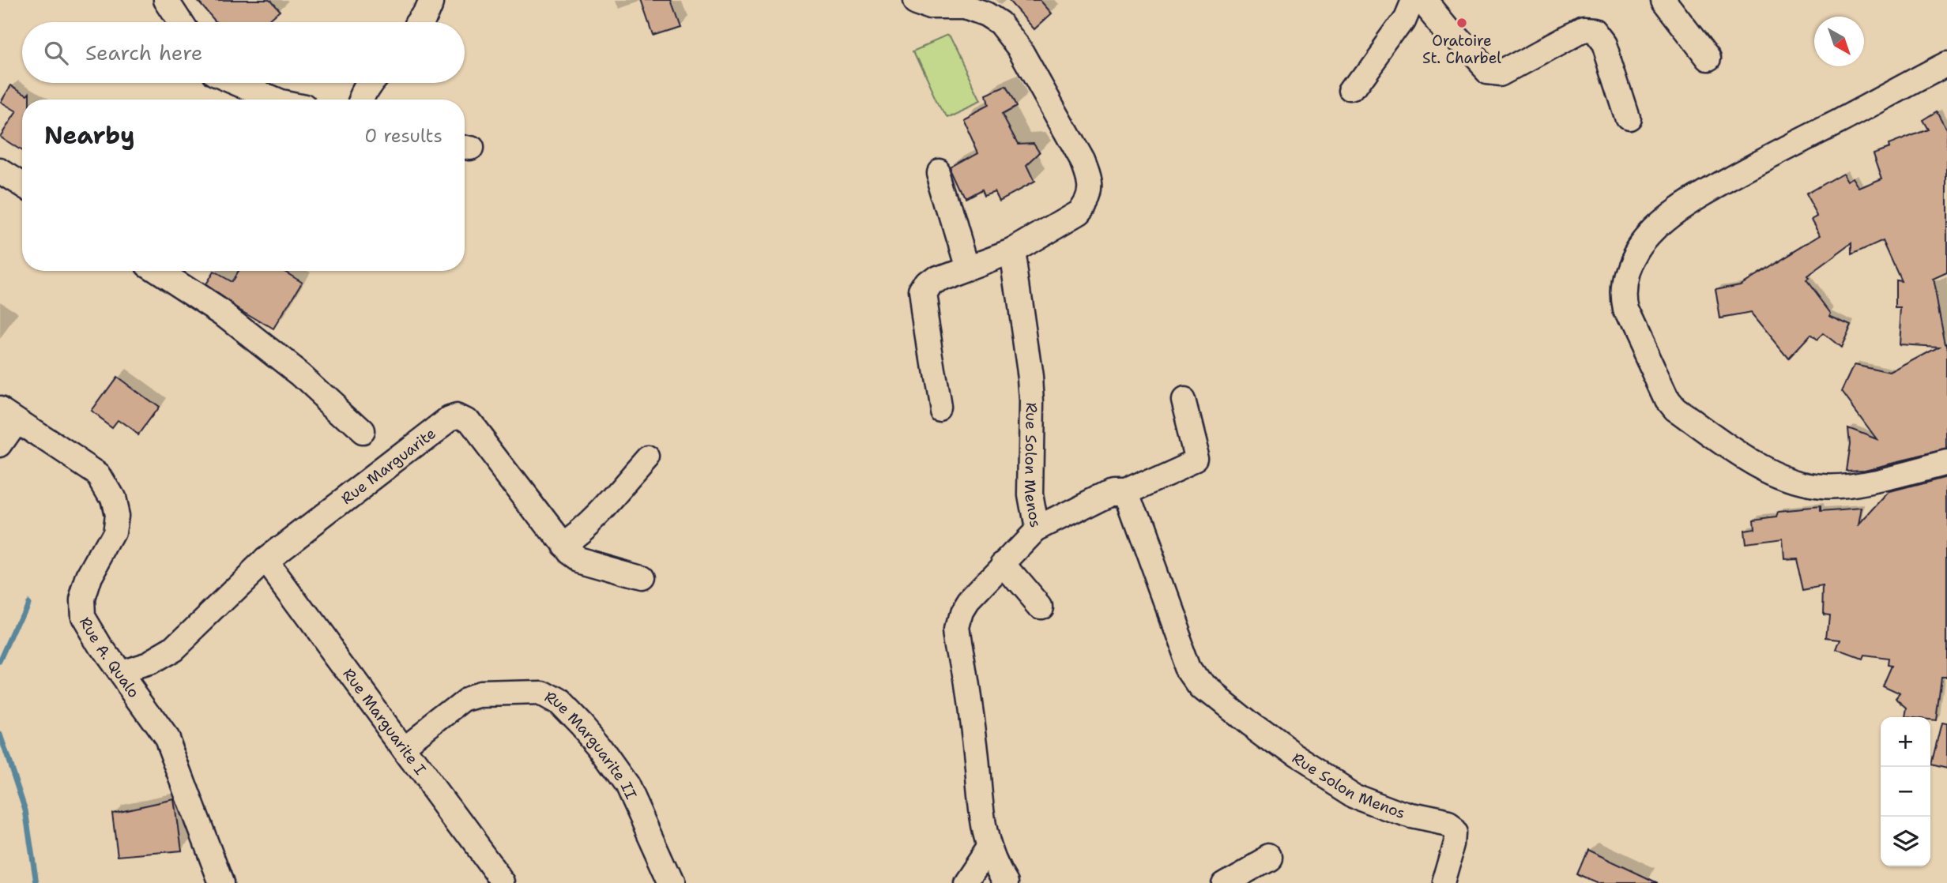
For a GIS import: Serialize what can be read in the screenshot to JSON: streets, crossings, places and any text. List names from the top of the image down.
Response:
{
  "streets": {
    "street": [
      "Rue Solon Menos",
      "Rue Marguarite",
      "Rue A. Qualo",
      "Rue Marguarite I",
      "Rue Marguarite II"
    ]
  },
  "crossings": [
    ["Rue Marguarite", "Rue A. Qualo"],
    ["Rue Marguarite", "Rue Marguarite I"],
    ["Rue Marguarite I", "Rue Marguarite II"]
  ],
  "places": ["Oratoire St. Charbel"],
  "north": "bottom right",
  "page": {
    "search": "Search here",
    "heading": ["Nearby", "0 results"],
    "map_buttons": ["+", "−"]
  }
}
